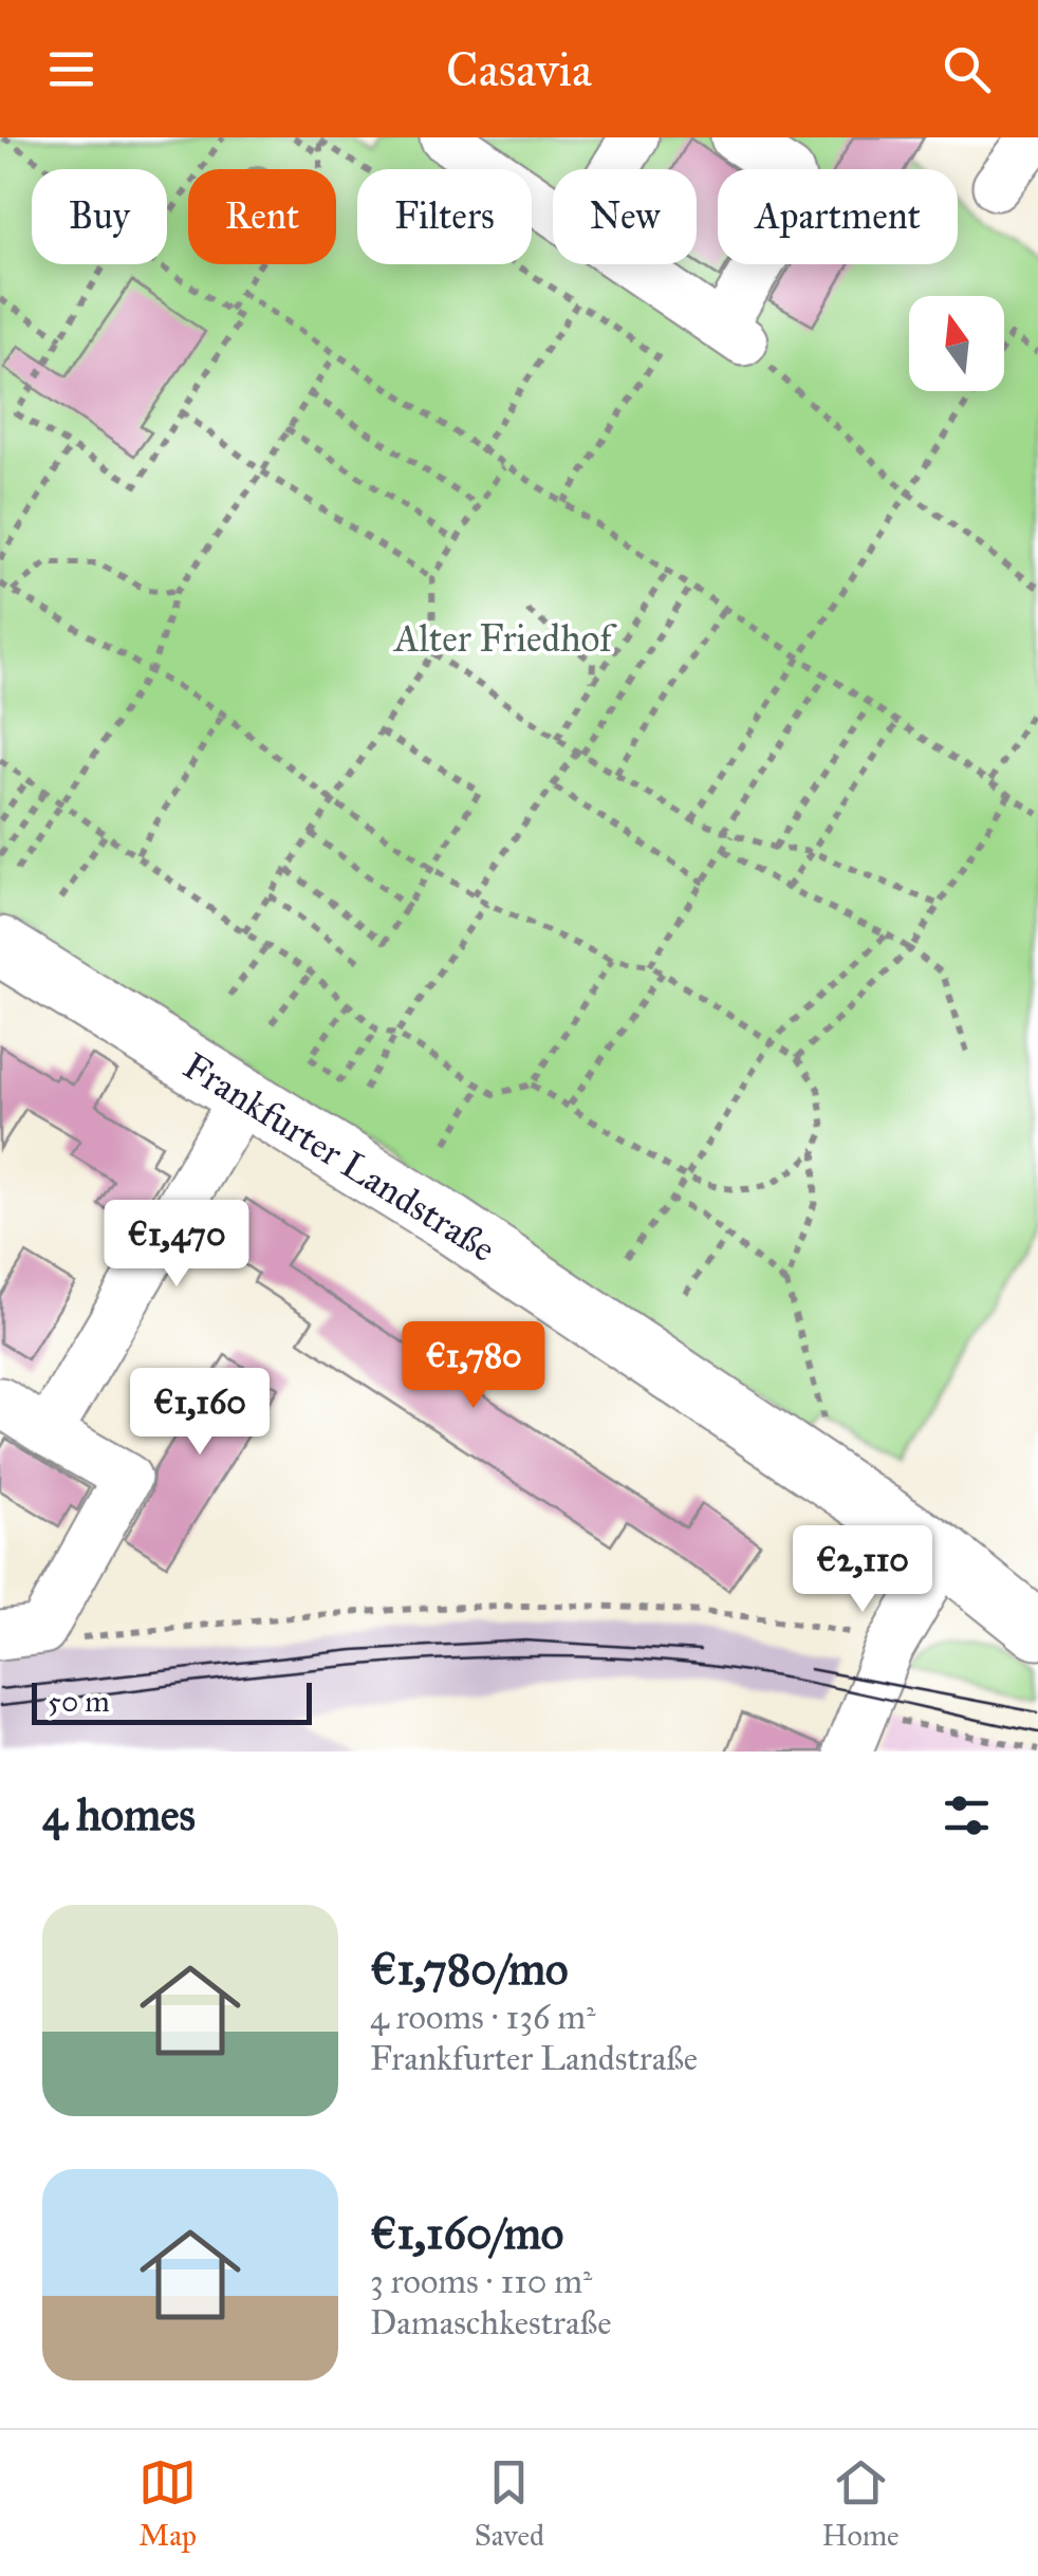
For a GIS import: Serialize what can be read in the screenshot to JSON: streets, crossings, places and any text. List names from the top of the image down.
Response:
{
  "streets": {
    "main road": ["Frankfurter Landstraße"]
  },
  "parks": ["Alter Friedhof"],
  "scale_bar": "50 m",
  "north": "top",
  "page": {
    "header": "Casavia",
    "chip": [
      "Buy",
      "Rent",
      "Filters",
      "New",
      "Apartment"
    ],
    "price": [
      "€1,470",
      "€1,780",
      "€1,160",
      "€2,110"
    ],
    "scale": "50 m",
    "heading": "4 homes",
    "list": [
      {
        "name": "€1,780/mo",
        "note": "4 rooms · 136 m² · Frankfurter Landstraße"
      },
      {
        "name": "€1,160/mo",
        "note": "3 rooms · 110 m² · Damaschkestraße"
      }
    ],
    "tabs": ["Map", "Saved", "Home"]
  }
}
